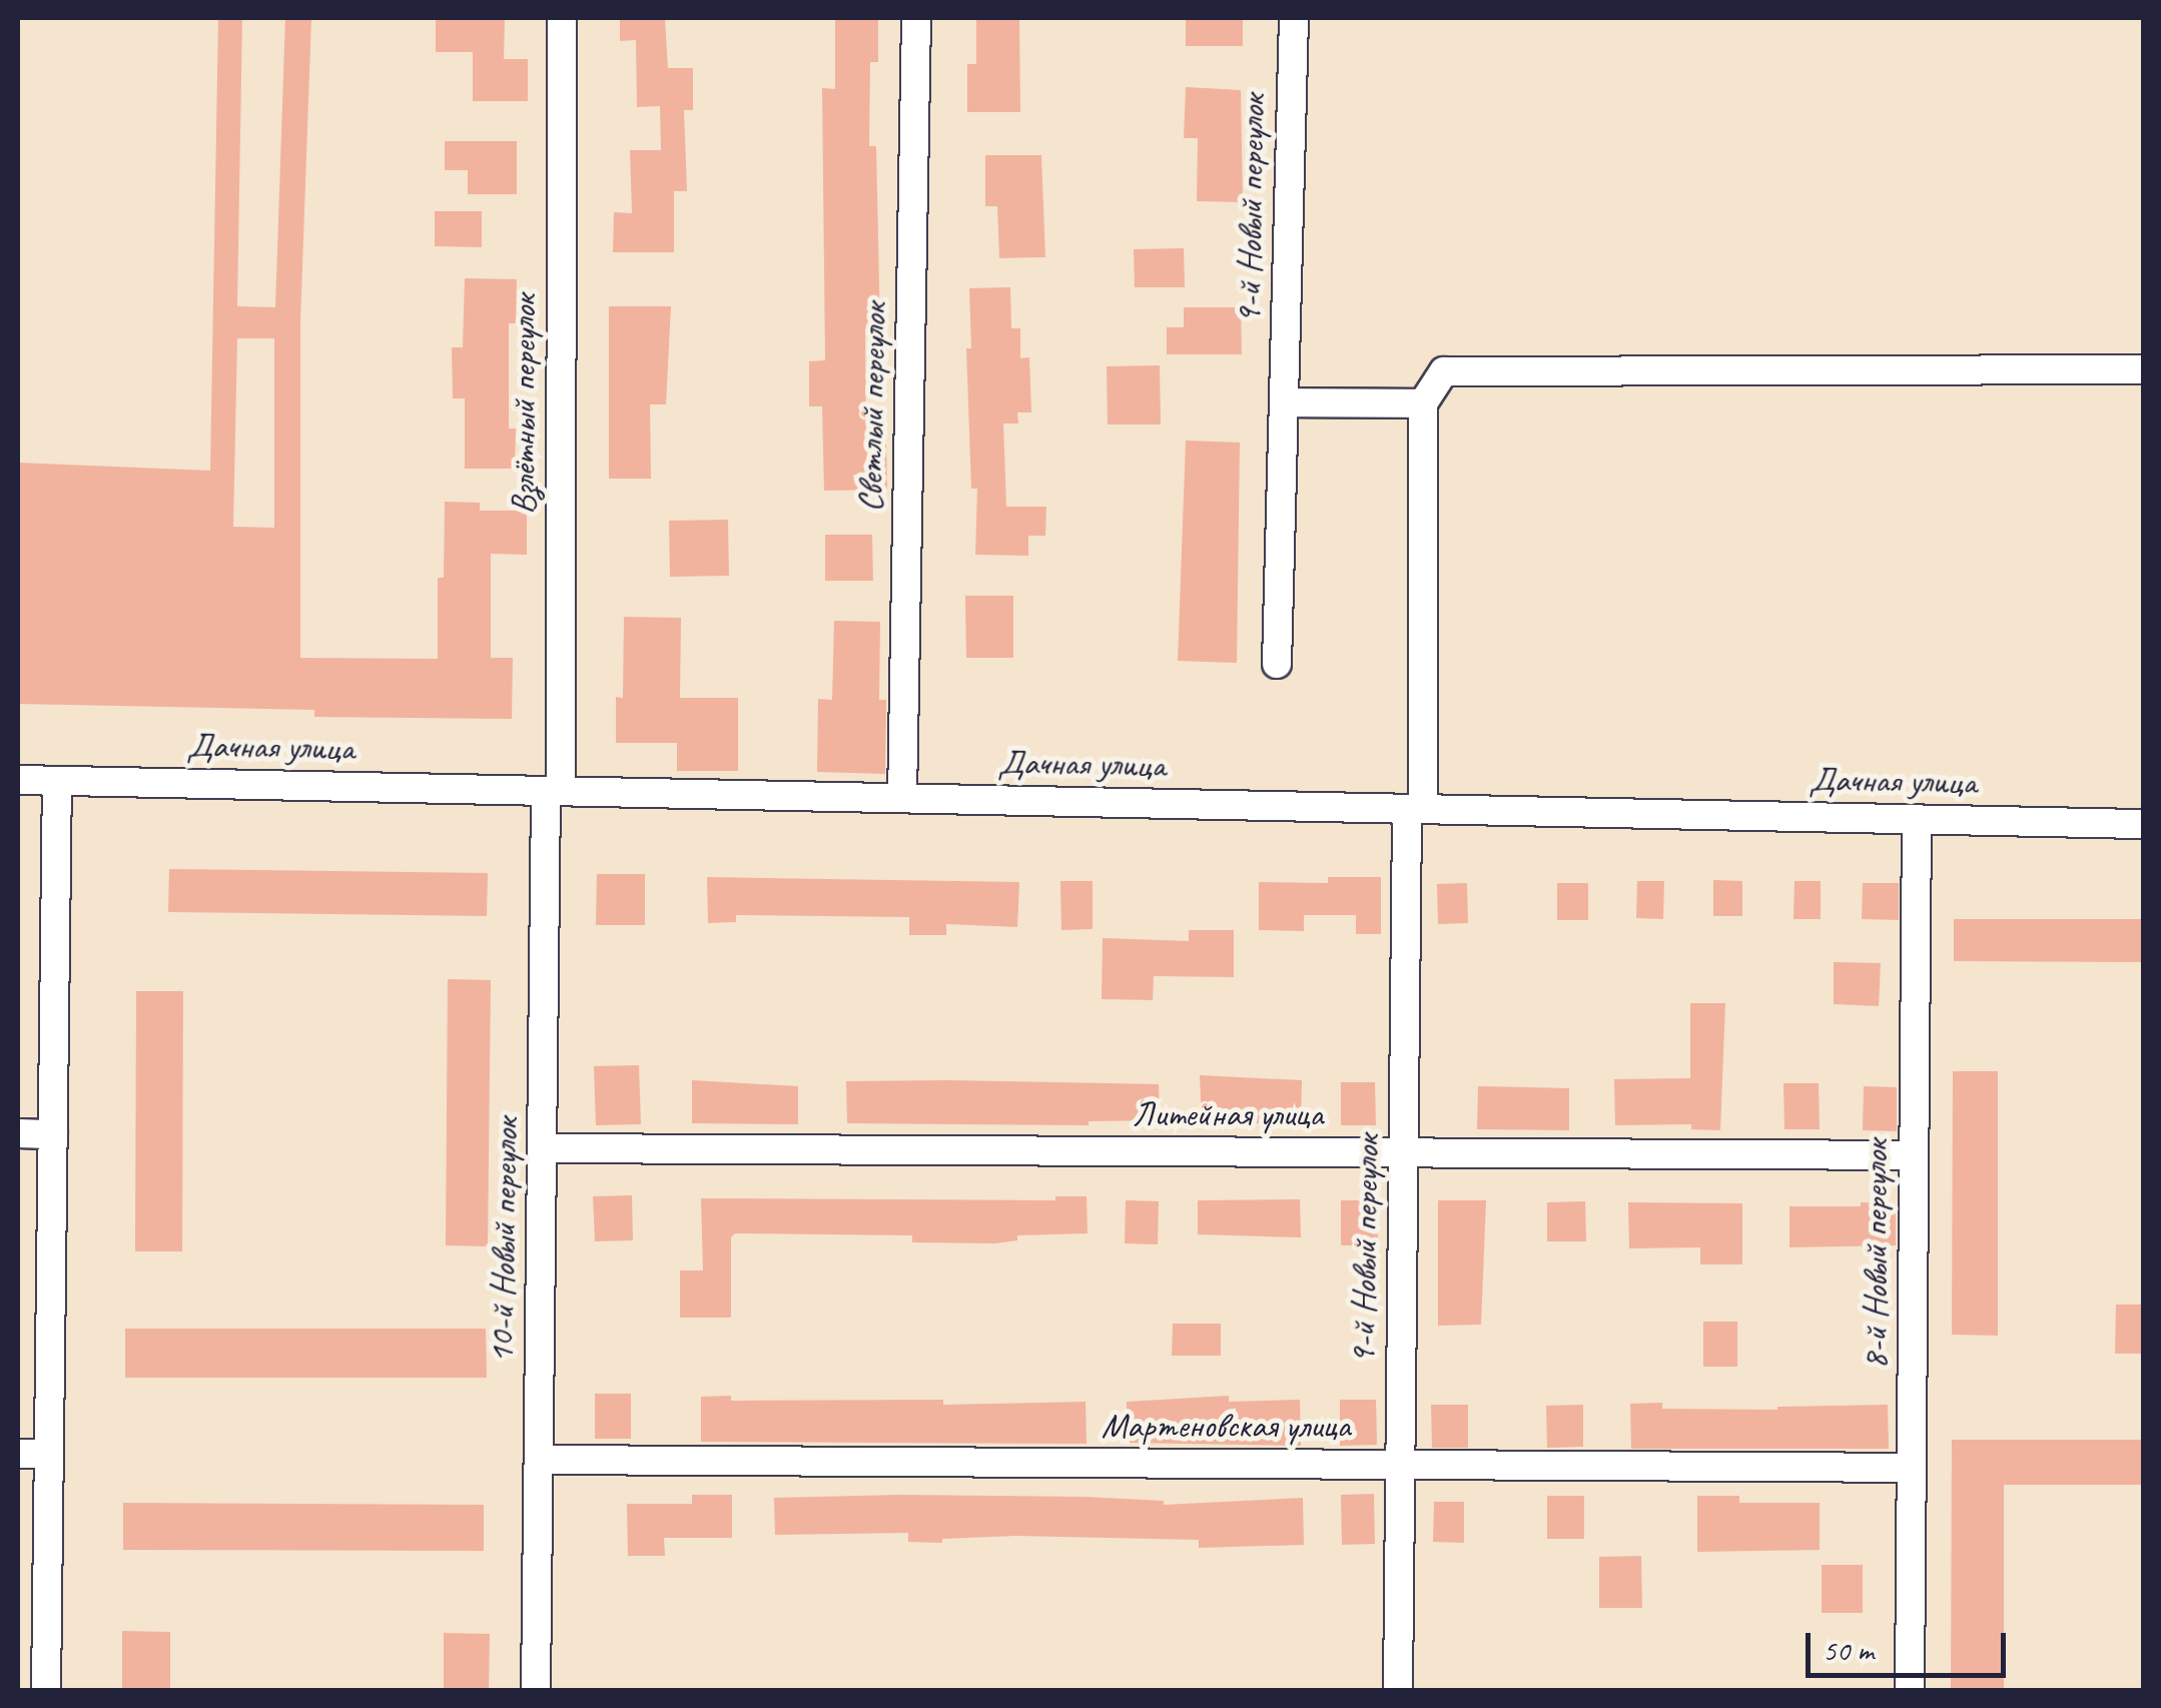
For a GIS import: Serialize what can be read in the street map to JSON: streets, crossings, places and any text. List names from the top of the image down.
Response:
{
  "streets": {
    "street": [
      "9-й Новый переулок",
      "Взлётный переулок",
      "Светлый переулок",
      "Дачная улица",
      "Литейная улица",
      "10-й Новый переулок",
      "8-й Новый переулок",
      "Мартеновская улица"
    ]
  },
  "crossings": [
    ["9-й Новый переулок", "Дачная улица"],
    ["9-й Новый переулок", "Литейная улица"],
    ["9-й Новый переулок", "Мартеновская улица"],
    ["Взлётный переулок", "Дачная улица"],
    ["Взлётный переулок", "10-й Новый переулок"],
    ["Светлый переулок", "Дачная улица"],
    ["Дачная улица", "10-й Новый переулок"],
    ["Дачная улица", "8-й Новый переулок"],
    ["Литейная улица", "10-й Новый переулок"],
    ["Литейная улица", "8-й Новый переулок"],
    ["10-й Новый переулок", "Мартеновская улица"],
    ["8-й Новый переулок", "Мартеновская улица"]
  ],
  "scale_bar": "50 m"
}
